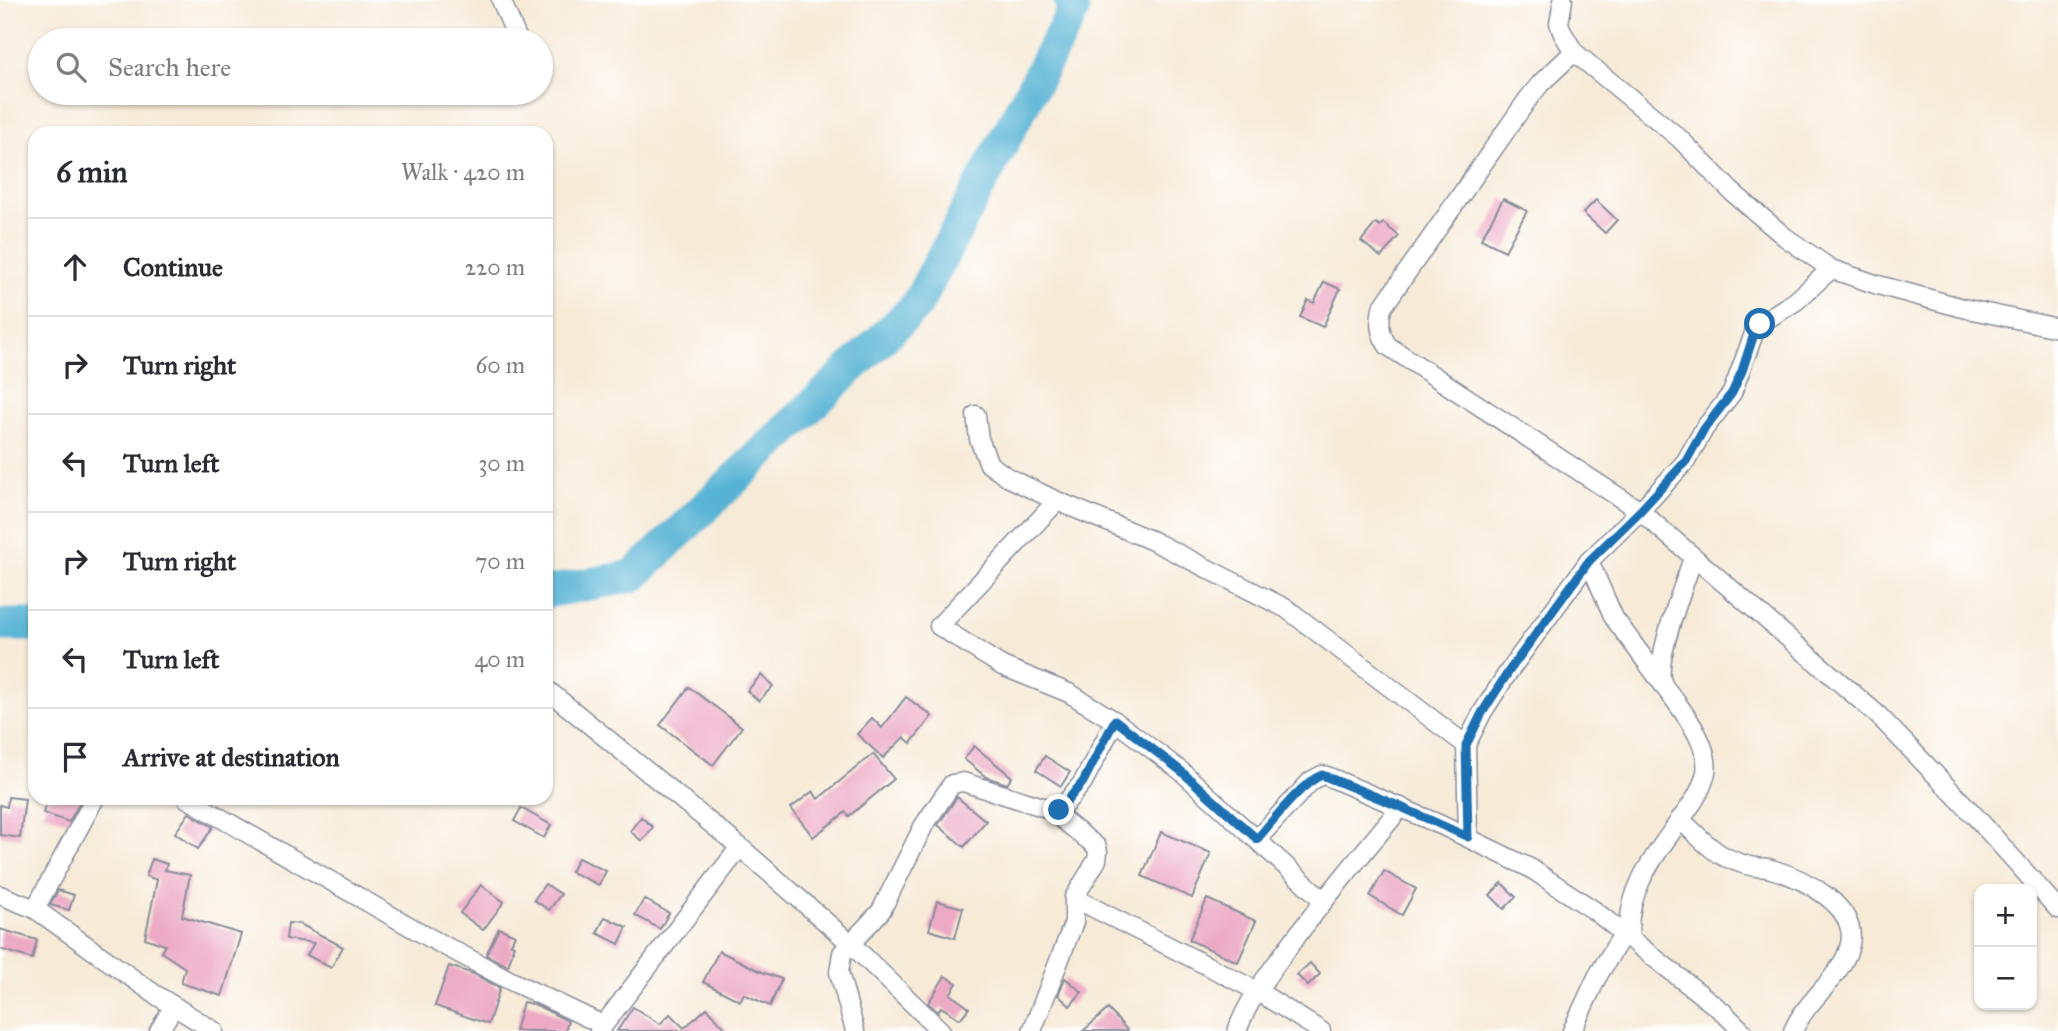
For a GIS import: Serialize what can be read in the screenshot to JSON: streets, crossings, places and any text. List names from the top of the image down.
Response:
{
  "page": {
    "search": "Search here",
    "heading": ["6 min", "Walk · 420 m"],
    "list": [
      ["Continue", "220 m"],
      ["Turn right", "60 m"],
      ["Turn left", "30 m"],
      ["Turn right", "70 m"],
      ["Turn left", "40 m"],
      "Arrive at destination"
    ],
    "map_buttons": ["+", "−"]
  }
}
